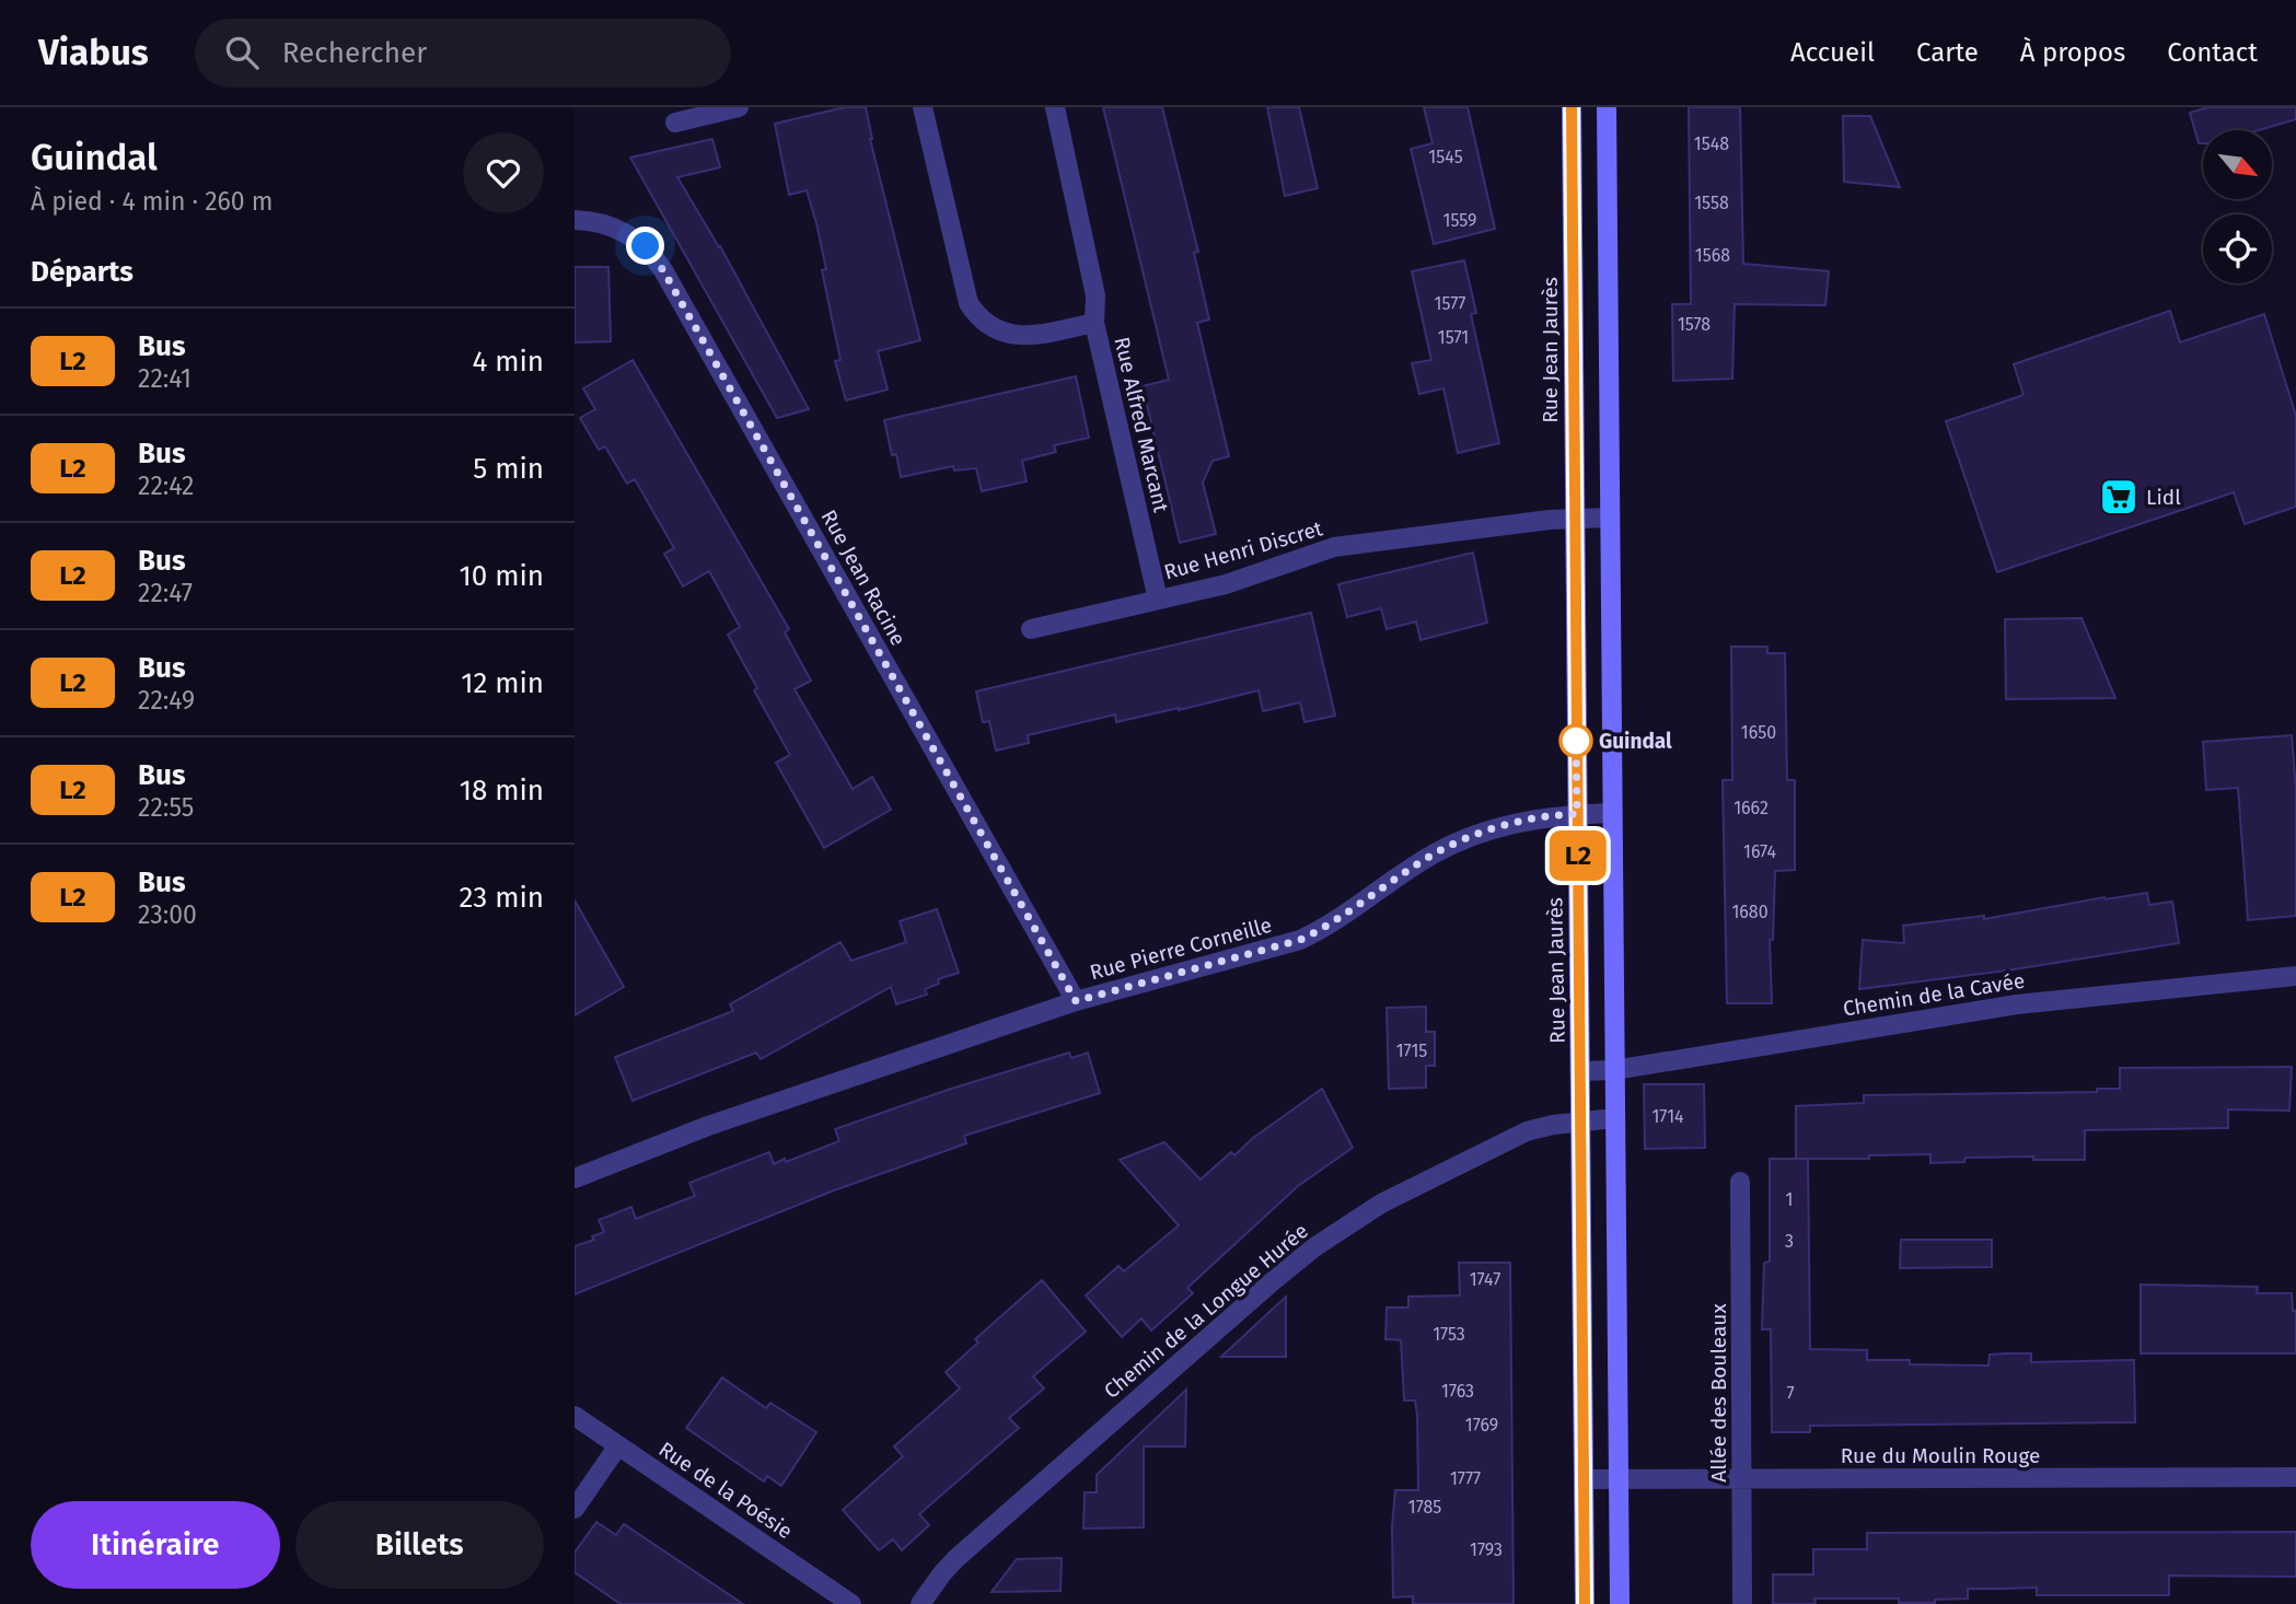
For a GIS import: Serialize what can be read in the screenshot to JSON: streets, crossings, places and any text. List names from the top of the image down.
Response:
{
  "streets": {
    "main road": ["Rue Jean Jaurès"],
    "street": [
      "Rue Alfred Marcant",
      "Rue Henri Discret",
      "Rue Jean Racine",
      "Rue Pierre Corneille",
      "Chemin de la Cavée",
      "Chemin de la Longue Hurée",
      "Allée des Bouleaux",
      "Rue du Moulin Rouge",
      "Rue de la Poésie"
    ]
  },
  "crossings": [
    ["Rue Jean Jaurès", "Rue Henri Discret"],
    ["Rue Jean Jaurès", "Rue Pierre Corneille"],
    ["Rue Jean Jaurès", "Chemin de la Cavée"],
    ["Rue Jean Jaurès", "Chemin de la Longue Hurée"],
    ["Rue Jean Jaurès", "Rue du Moulin Rouge"],
    ["Rue Alfred Marcant", "Rue Henri Discret"],
    ["Rue Jean Racine", "Rue Pierre Corneille"],
    ["Allée des Bouleaux", "Rue du Moulin Rouge"]
  ],
  "places": {
    "supermarket": ["Lidl"],
    "other": ["Guindal"]
  },
  "lines": ["bus line L2"],
  "house_numbers": [
    "1548",
    "1545",
    "1558",
    "1559",
    "1568",
    "1577",
    "1578",
    "1571",
    "1650",
    "1662",
    "1674",
    "1680",
    "1715",
    "1714",
    "1",
    "3",
    "1747",
    "1753",
    "1763",
    "7",
    "1769",
    "1777",
    "1785",
    "1793"
  ],
  "north": "bottom right",
  "page": {
    "header": "Viabus",
    "search": "Rechercher",
    "nav": [
      "Accueil",
      "Carte",
      "À propos",
      "Contact"
    ],
    "heading": [
      ["Guindal", "À pied · 4 min · 260 m"],
      "Départs"
    ],
    "on_map": "L2",
    "list": [
      {
        "mark": "L2",
        "name": "Bus",
        "note": "22:41",
        "value": "4 min"
      },
      {
        "mark": "L2",
        "name": "Bus",
        "note": "22:42",
        "value": "5 min"
      },
      {
        "mark": "L2",
        "name": "Bus",
        "note": "22:47",
        "value": "10 min"
      },
      {
        "mark": "L2",
        "name": "Bus",
        "note": "22:49",
        "value": "12 min"
      },
      {
        "mark": "L2",
        "name": "Bus",
        "note": "22:55",
        "value": "18 min"
      },
      {
        "mark": "L2",
        "name": "Bus",
        "note": "23:00",
        "value": "23 min"
      }
    ],
    "buttons": ["Itinéraire", "Billets"]
  }
}
